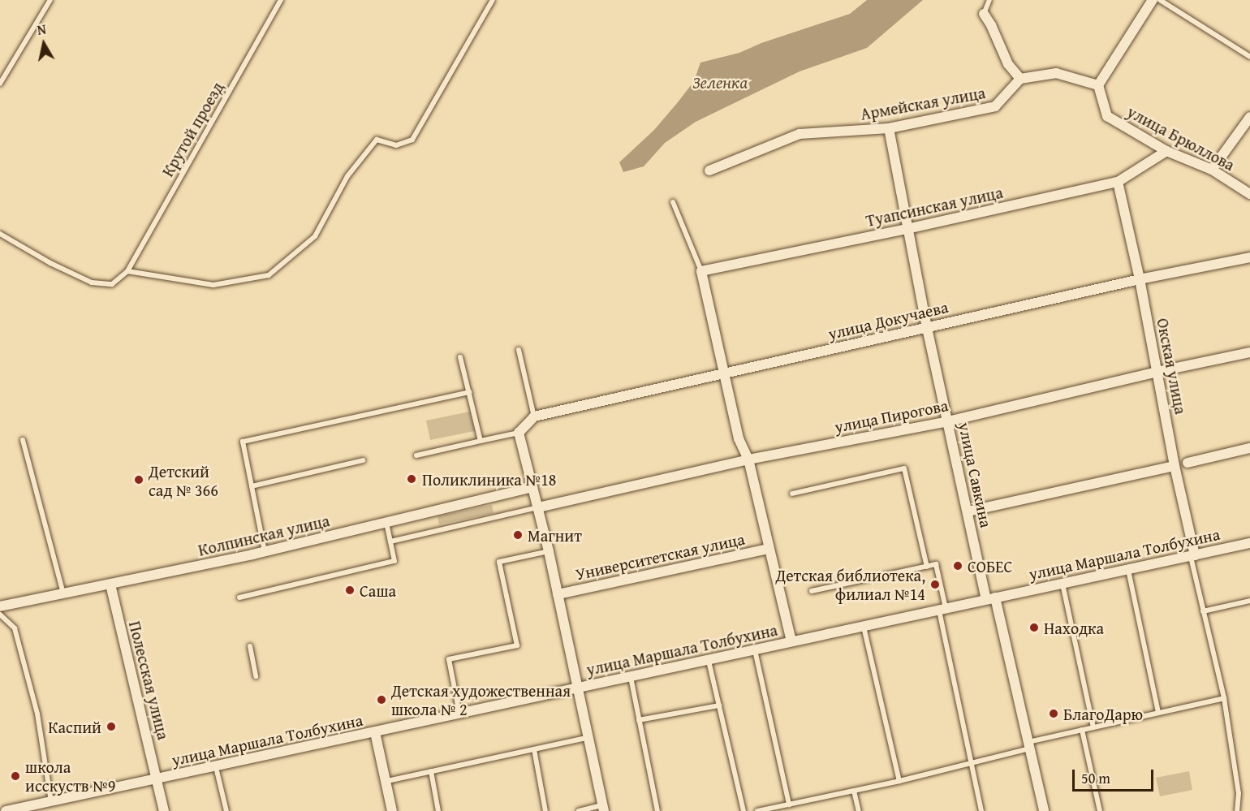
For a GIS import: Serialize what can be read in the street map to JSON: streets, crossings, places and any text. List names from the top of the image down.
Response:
{
  "streets": {
    "street": [
      "Армейская улица",
      "улица Брюллова",
      "Туапсинская улица",
      "улица Докучаева",
      "Окская улица",
      "улица Пирогова",
      "улица Савкина",
      "Колпинская улица",
      "улица Маршала Толбухина",
      "Университетская улица",
      "Полесская улица"
    ],
    "lane": ["Крутой проезд"]
  },
  "crossings": [
    ["Армейская улица", "улица Савкина"],
    ["улица Брюллова", "Туапсинская улица"],
    ["Туапсинская улица", "Окская улица"],
    ["Туапсинская улица", "улица Савкина"],
    ["улица Докучаева", "Окская улица"],
    ["улица Докучаева", "улица Савкина"],
    ["Окская улица", "улица Пирогова"],
    ["Окская улица", "улица Маршала Толбухина"],
    ["улица Пирогова", "улица Савкина"],
    ["улица Савкина", "улица Маршала Толбухина"],
    ["Колпинская улица", "Полесская улица"],
    ["улица Маршала Толбухина", "Полесская улица"]
  ],
  "water": ["Зеленка"],
  "places": [
    "Поликлиника №18",
    "Детский сад № 366",
    "Магнит",
    "СОБЕС",
    "Детская библиотека, филиал №14",
    "Саша",
    "Находка",
    "Детская художественная школа № 2",
    "БлагоДарю",
    "Каспий",
    "школа исскуств №9"
  ],
  "scale_bar": "50 m",
  "north": "top"
}
